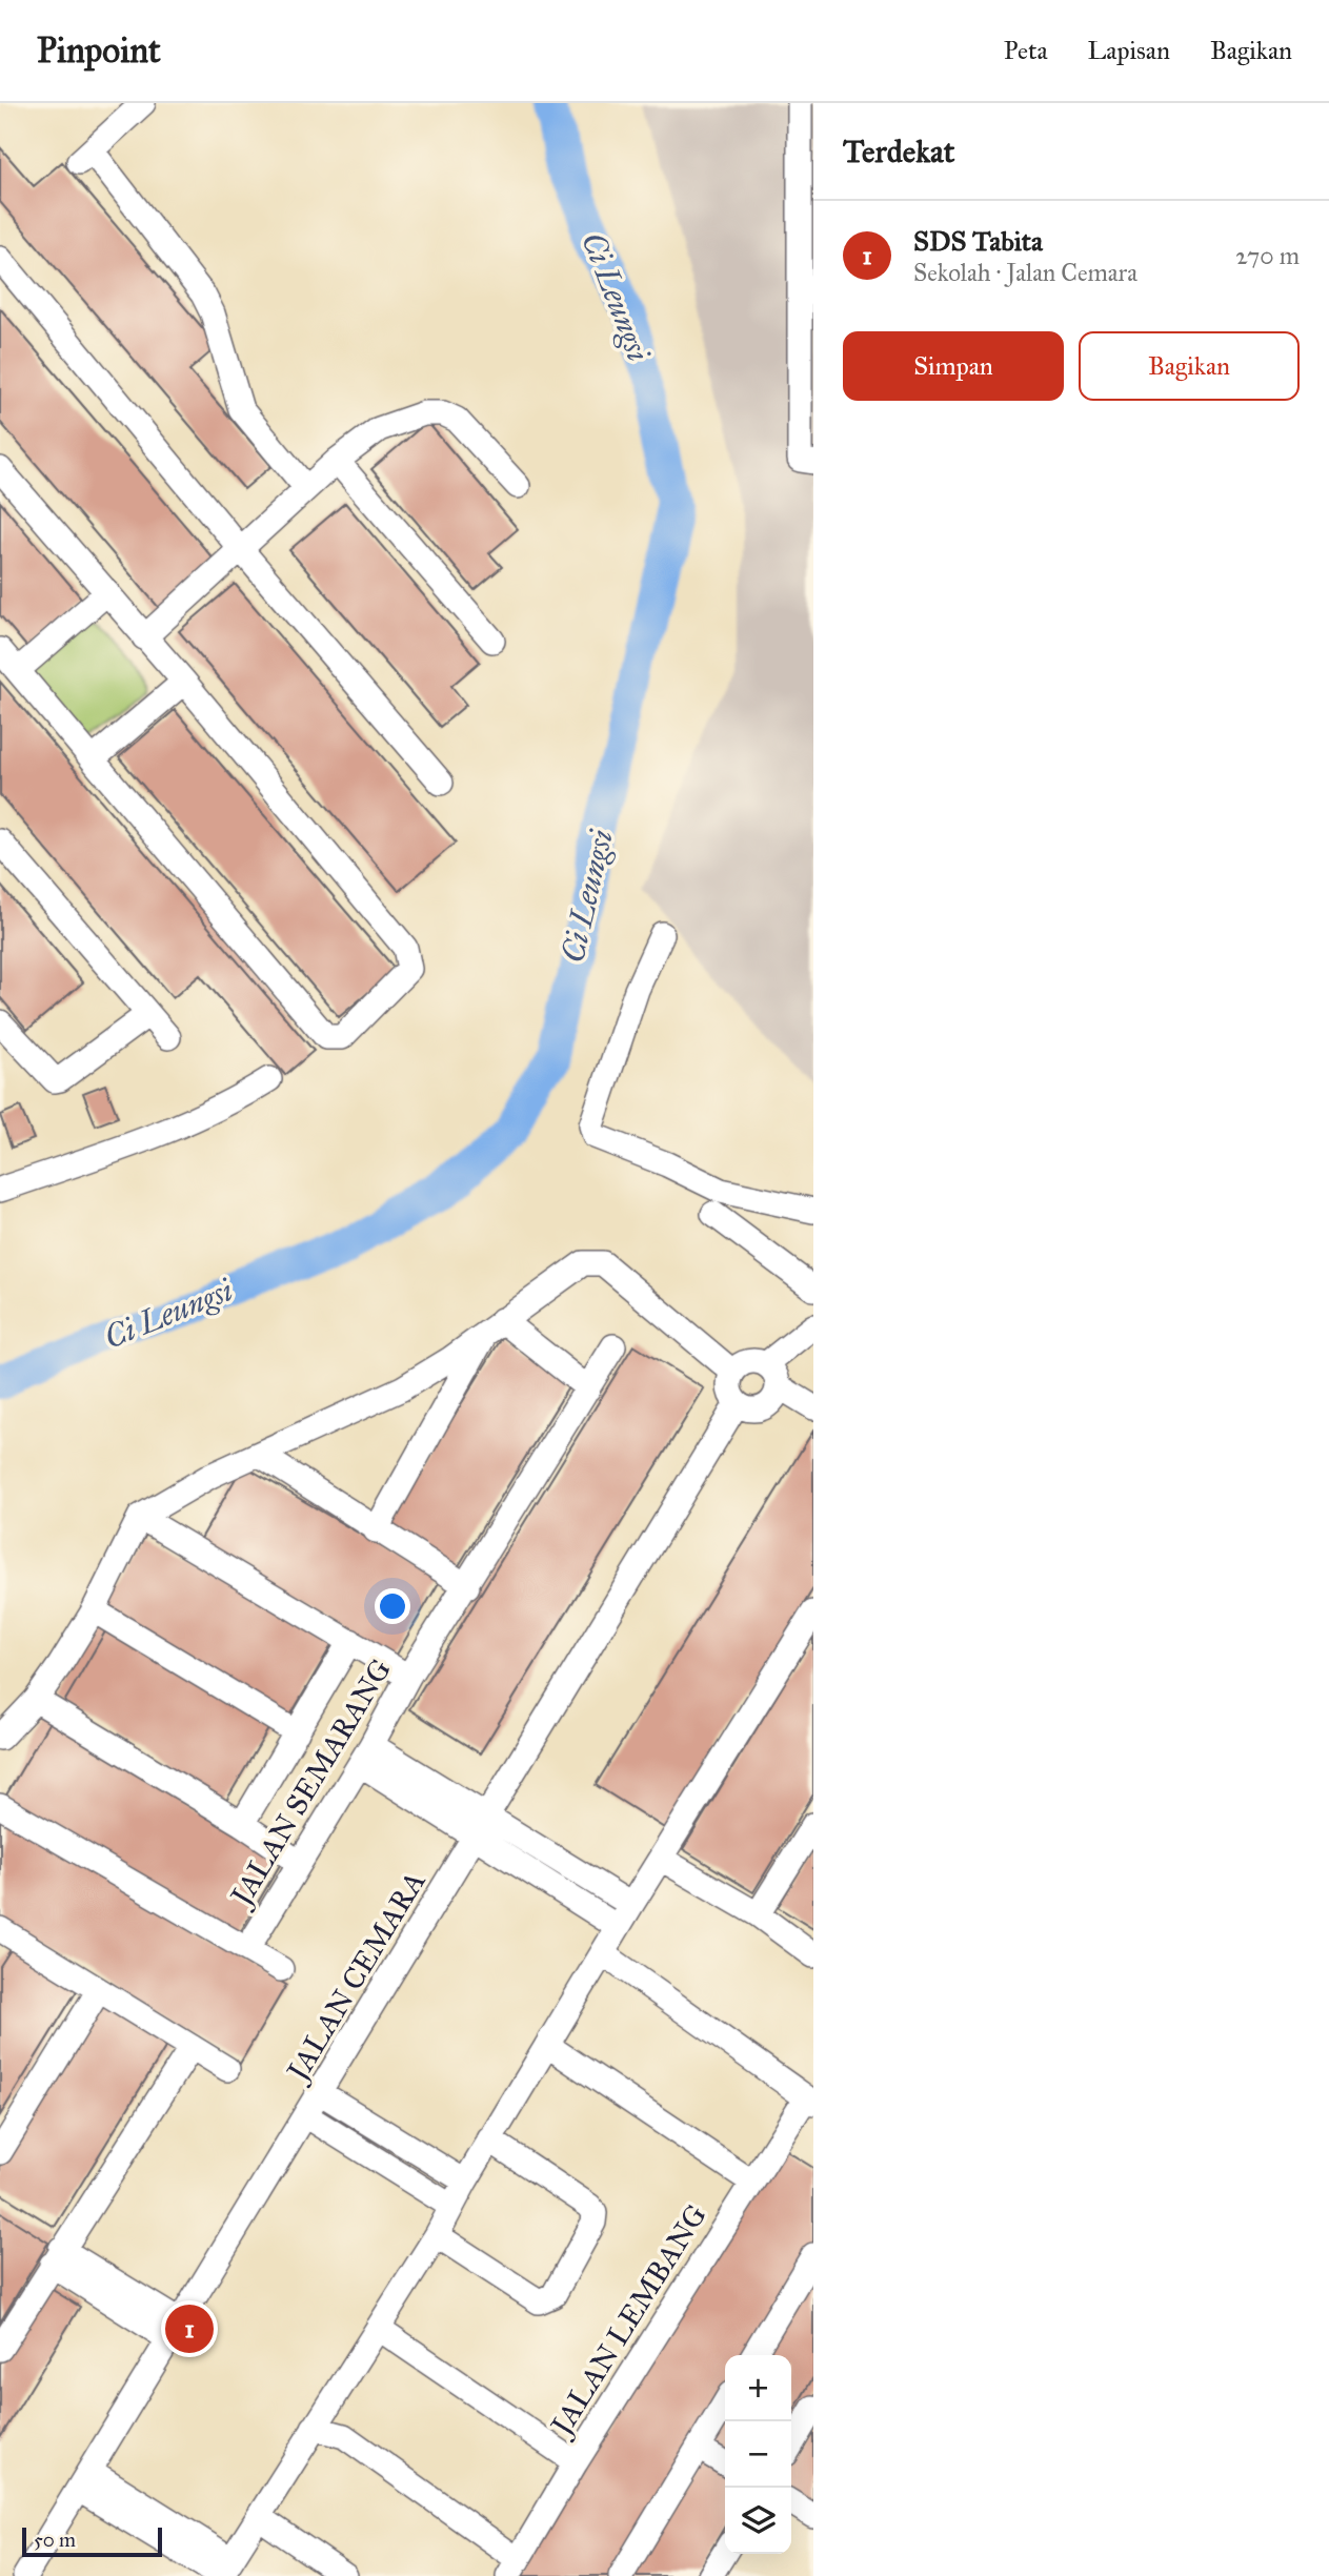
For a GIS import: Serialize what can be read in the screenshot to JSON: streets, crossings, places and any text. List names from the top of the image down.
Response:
{
  "streets": {
    "street": ["JALAN SEMARANG", "JALAN CEMARA", "JALAN LEMBANG"]
  },
  "water": ["Ci Leungsi"],
  "scale_bar": "50 m",
  "page": {
    "header": "Pinpoint",
    "nav": ["Peta", "Lapisan", "Bagikan"],
    "heading": "Terdekat",
    "list": [
      {
        "mark": "1",
        "name": "SDS Tabita",
        "note": "Sekolah · Jalan Cemara",
        "value": "270 m"
      }
    ],
    "buttons": ["Simpan", "Bagikan"],
    "pins": "1",
    "map_buttons": ["+", "−"],
    "scale": "50 m"
  }
}
